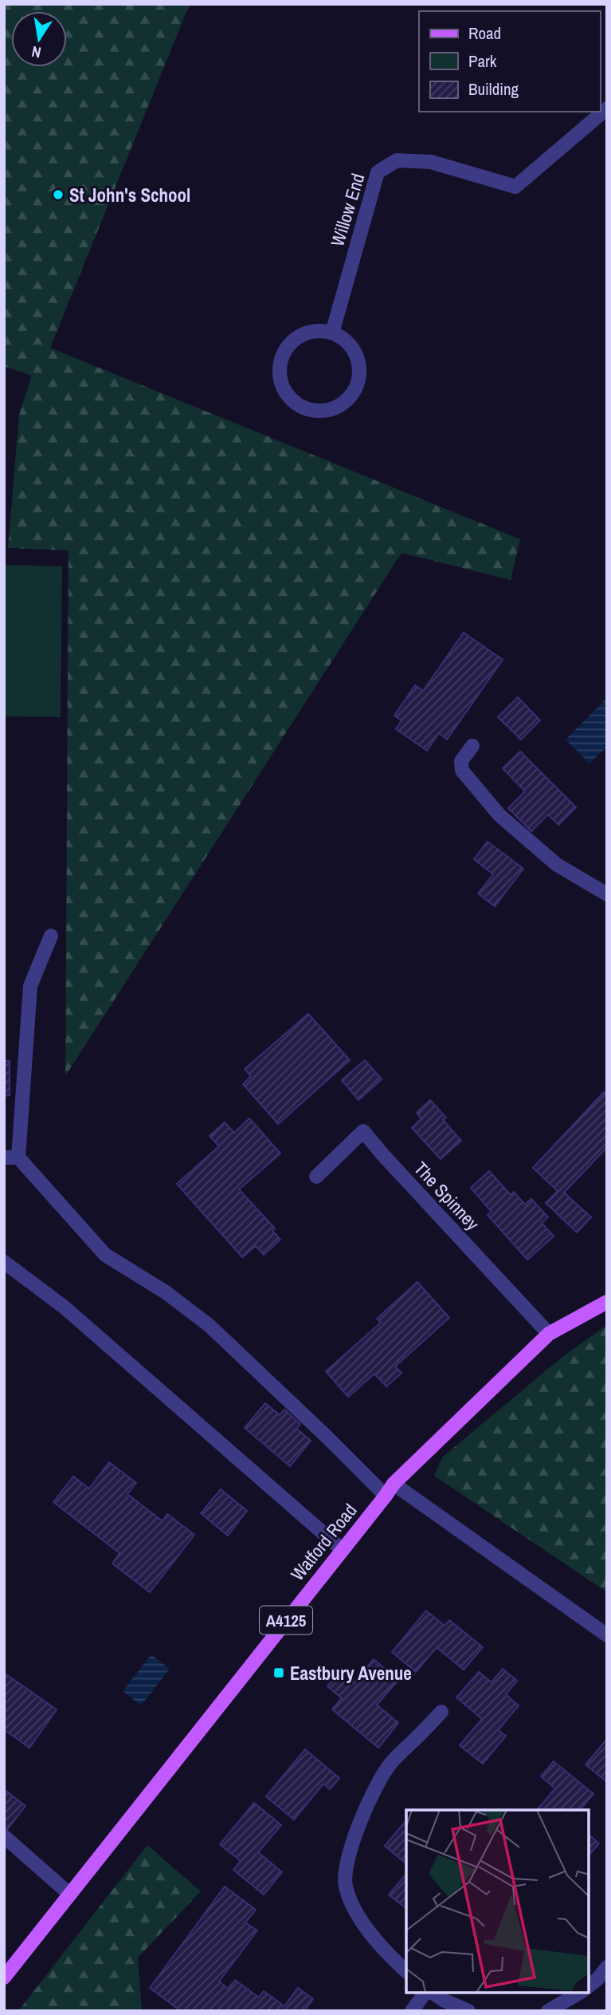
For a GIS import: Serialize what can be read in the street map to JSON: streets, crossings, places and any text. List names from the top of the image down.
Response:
{
  "streets": {
    "main road": ["Watford Road", "A4125"],
    "street": ["Willow End", "The Spinney"]
  },
  "crossings": [
    ["The Spinney", "Watford Road"]
  ],
  "places": {
    "other": ["St John's School"],
    "transit": ["Eastbury Avenue"]
  },
  "legend": ["Road", "Park", "Building"],
  "north": "bottom"
}
